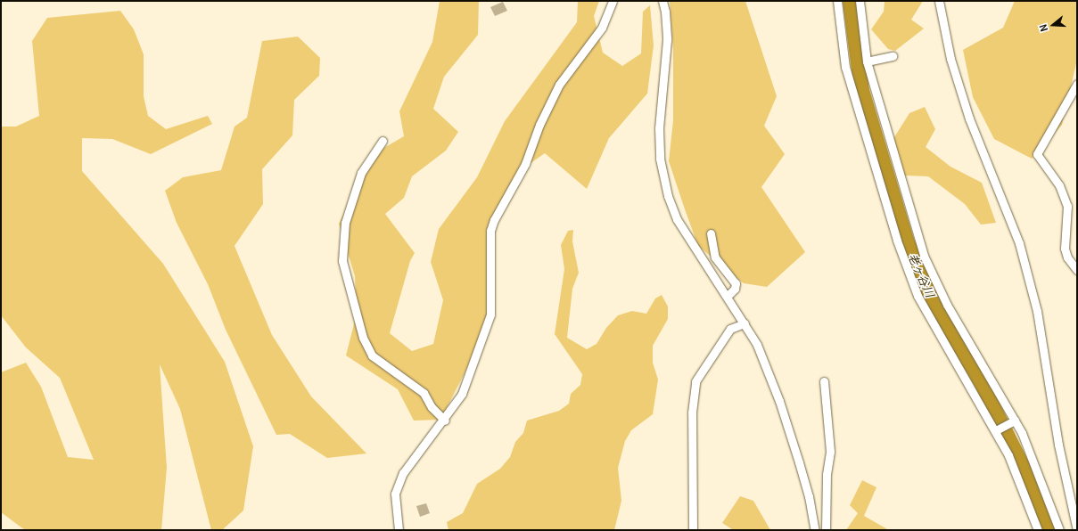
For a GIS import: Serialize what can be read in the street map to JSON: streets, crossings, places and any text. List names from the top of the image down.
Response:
{
  "water": ["老ヶ谷川"],
  "north": "left"
}
